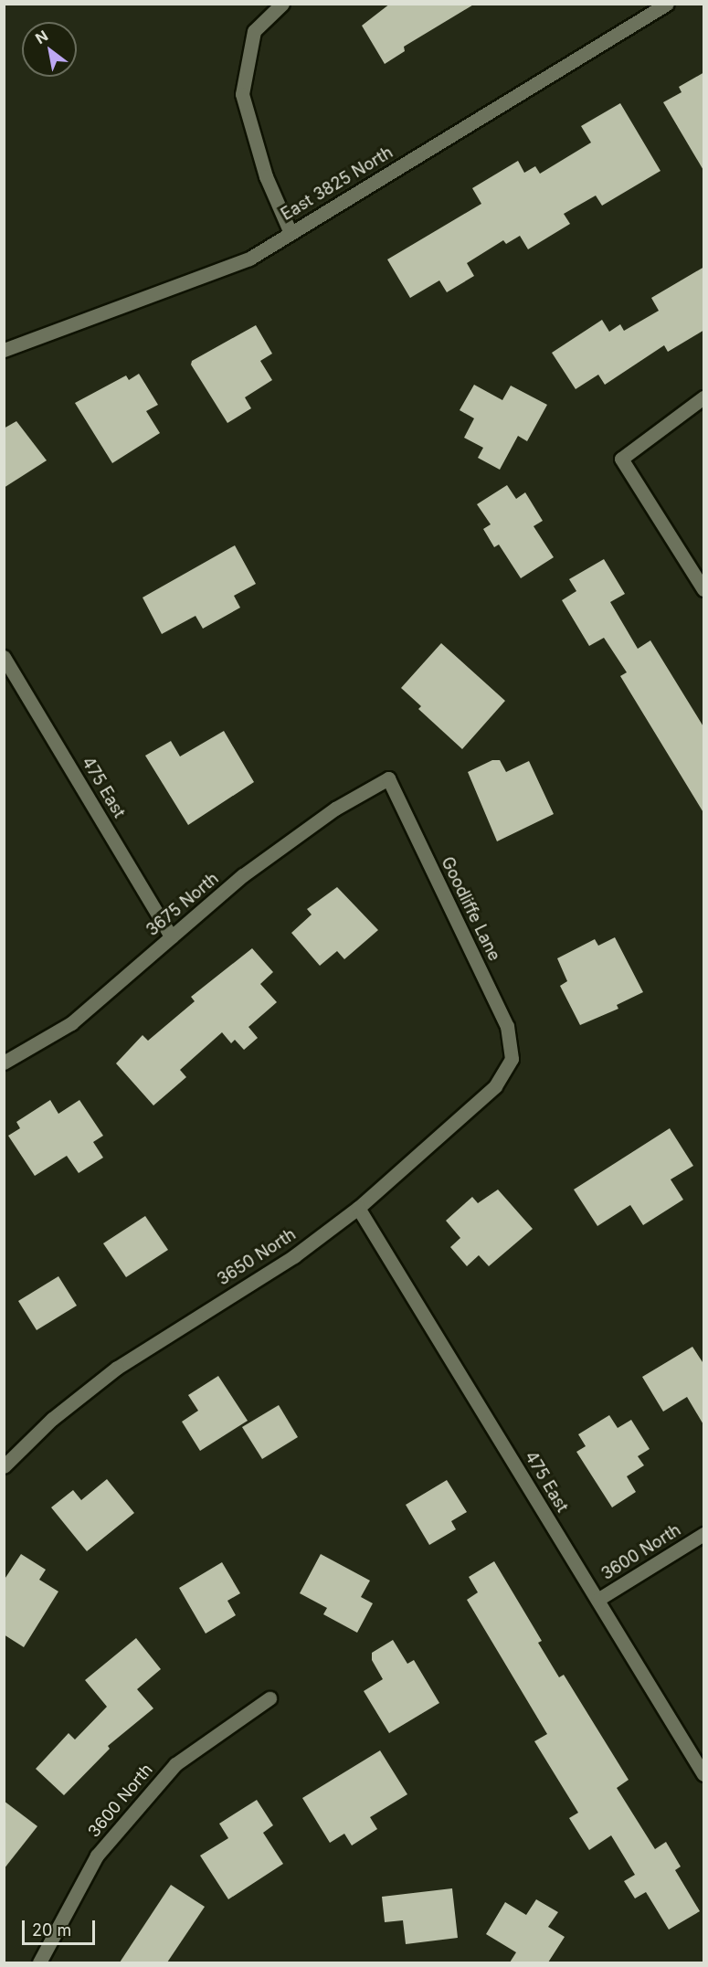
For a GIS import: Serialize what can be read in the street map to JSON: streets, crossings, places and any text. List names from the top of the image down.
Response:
{
  "streets": {
    "street": [
      "East 3825 North",
      "475 East",
      "3675 North",
      "Goodliffe Lane",
      "3650 North",
      "3600 North"
    ]
  },
  "crossings": [
    ["475 East", "3675 North"],
    ["475 East", "3650 North"],
    ["475 East", "3600 North"],
    ["3675 North", "Goodliffe Lane"],
    ["Goodliffe Lane", "3650 North"]
  ],
  "scale_bar": "20 m",
  "north": "top left"
}
